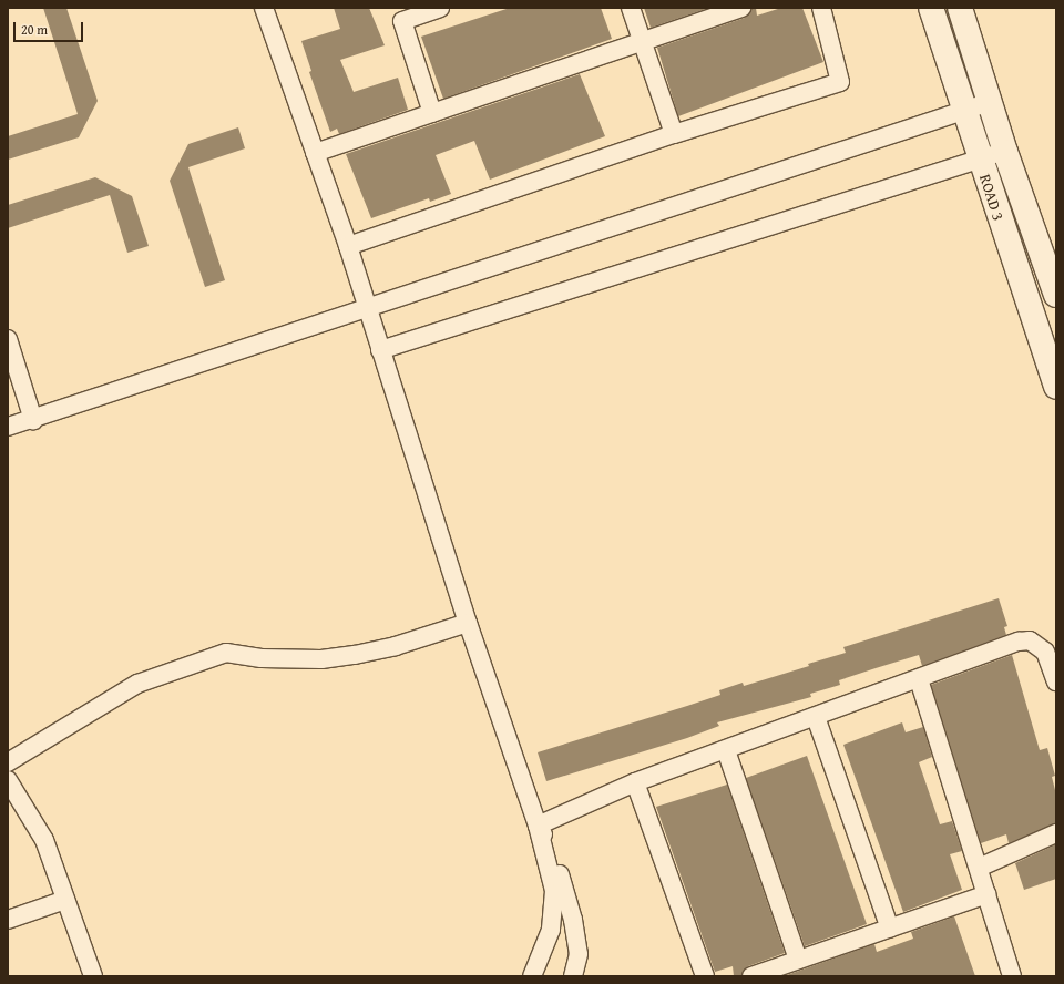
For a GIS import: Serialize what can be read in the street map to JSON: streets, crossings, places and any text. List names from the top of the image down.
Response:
{
  "streets": {
    "street": ["ROAD 3"]
  },
  "scale_bar": "20 m"
}
